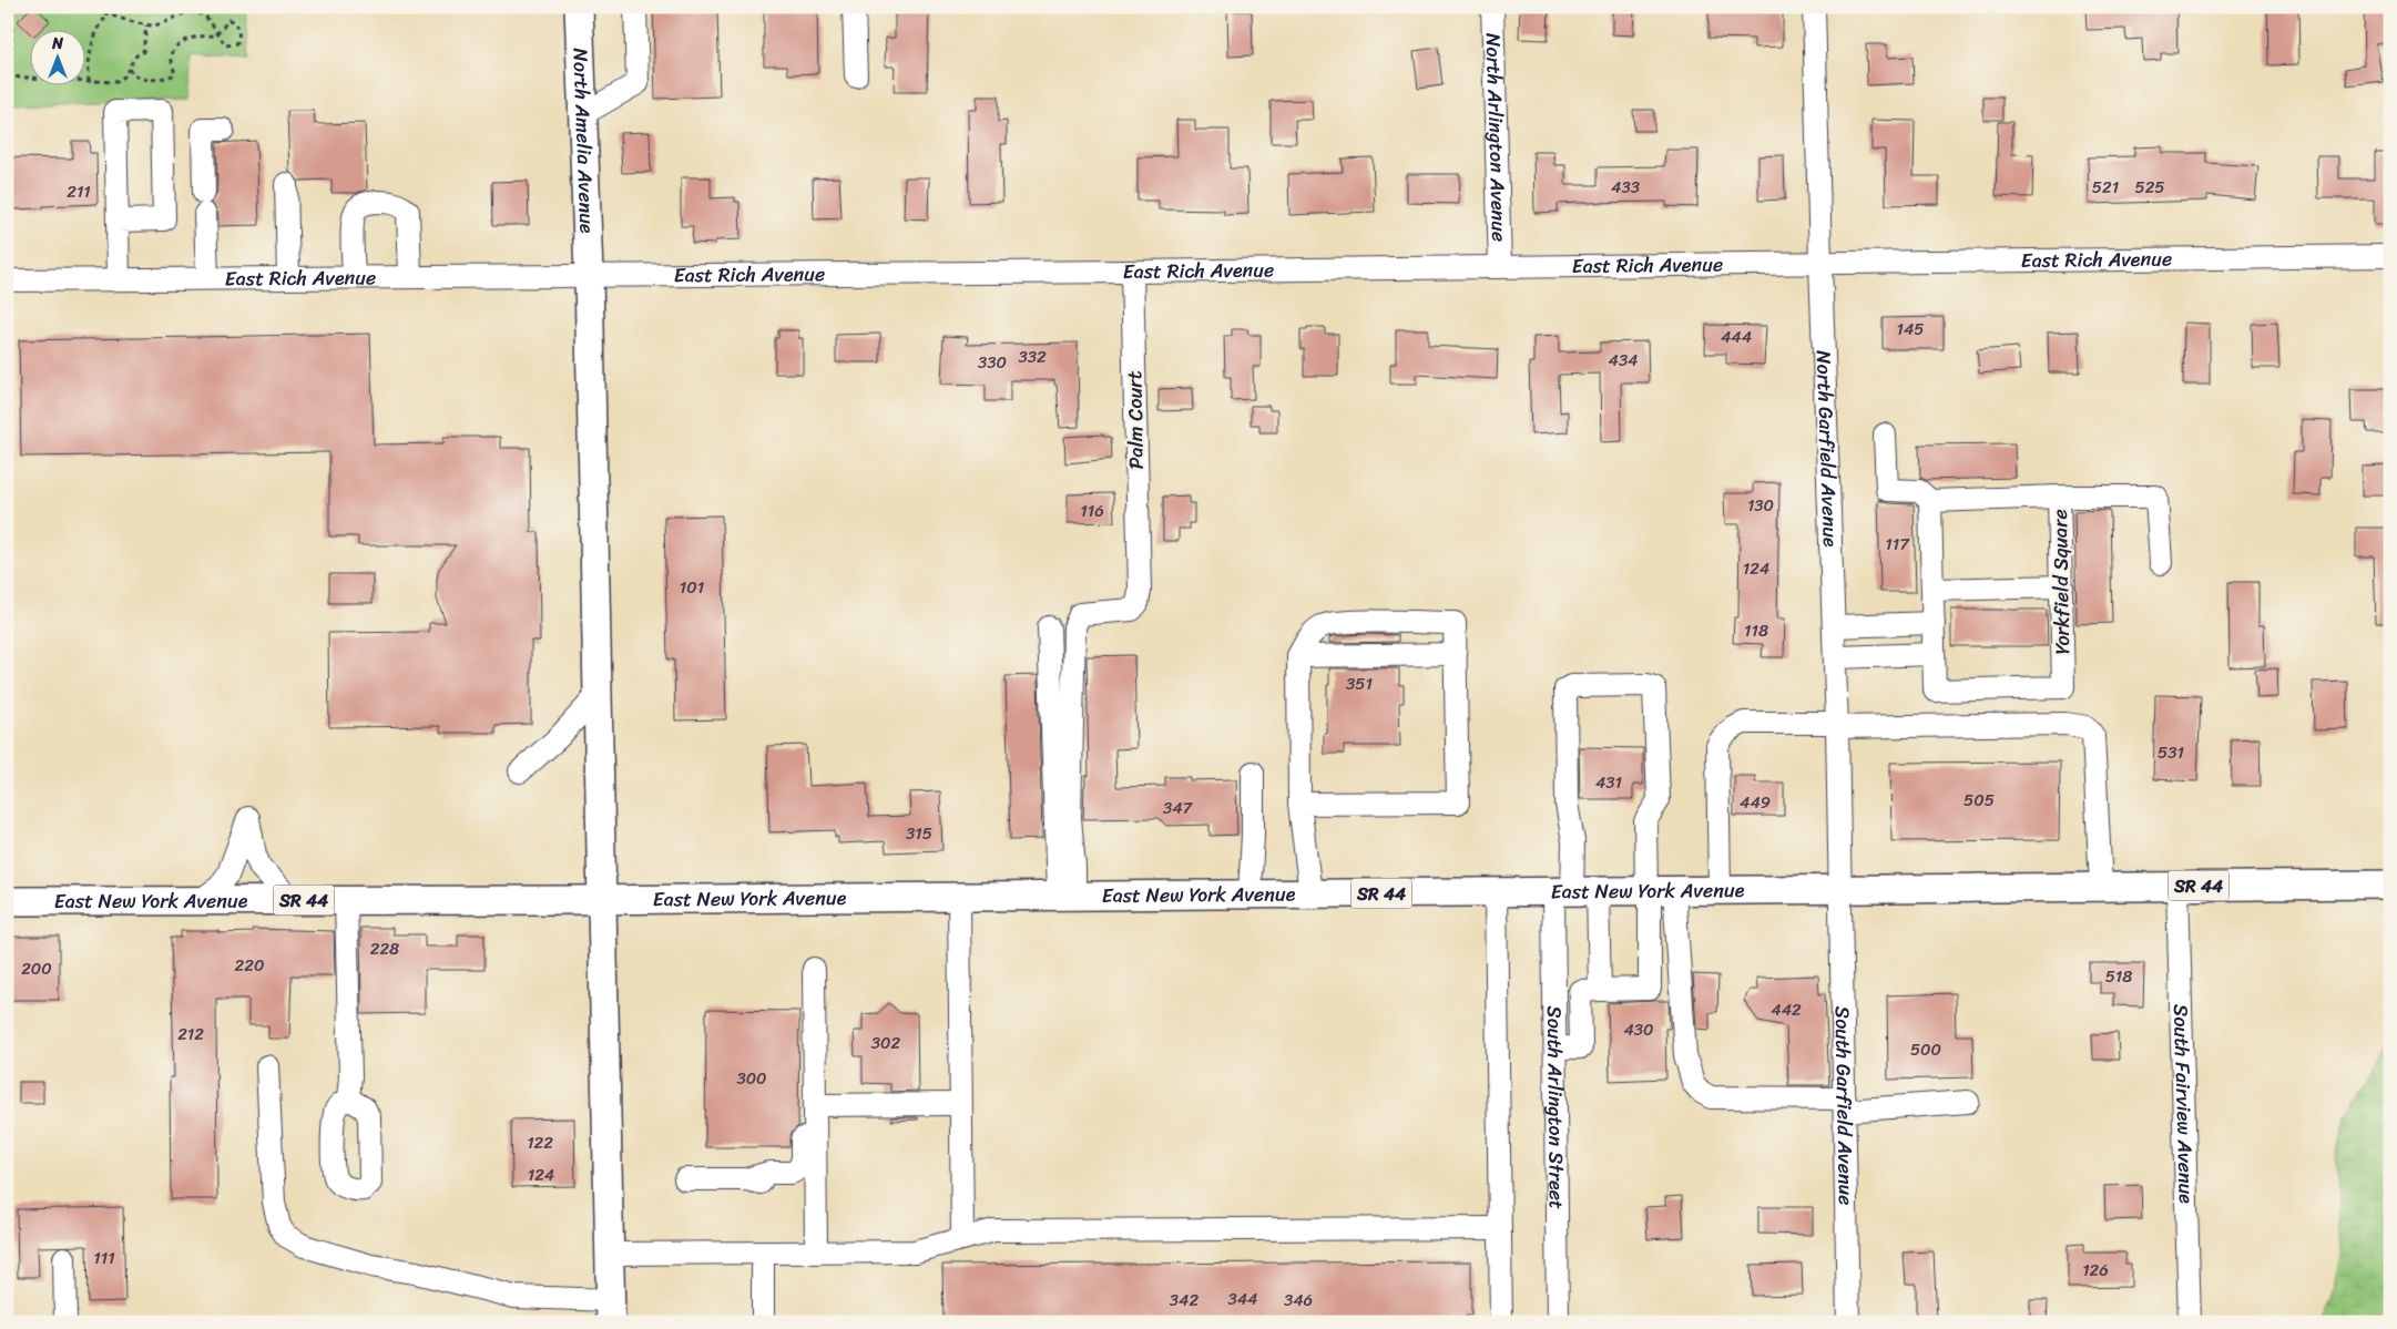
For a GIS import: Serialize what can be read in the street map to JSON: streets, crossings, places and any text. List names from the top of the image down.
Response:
{
  "streets": {
    "main road": ["North Amelia Avenue", "SR 44", "East New York Avenue"],
    "street": [
      "North Arlington Avenue",
      "East Rich Avenue",
      "Palm Court",
      "North Garfield Avenue",
      "Yorkfield Square",
      "South Fairview Avenue",
      "South Garfield Avenue",
      "South Arlington Street"
    ]
  },
  "crossings": [
    ["North Arlington Avenue", "East Rich Avenue"],
    ["North Amelia Avenue", "East Rich Avenue"],
    ["North Amelia Avenue", "East New York Avenue"],
    ["East Rich Avenue", "Palm Court"],
    ["East Rich Avenue", "North Garfield Avenue"],
    ["Palm Court", "East New York Avenue"],
    ["North Garfield Avenue", "East New York Avenue"],
    ["North Garfield Avenue", "South Garfield Avenue"],
    ["East New York Avenue", "South Fairview Avenue"],
    ["East New York Avenue", "South Garfield Avenue"],
    ["East New York Avenue", "South Arlington Street"]
  ],
  "house_numbers": [
    "433",
    "521",
    "525",
    "211",
    "145",
    "444",
    "332",
    "434",
    "330",
    "130",
    "116",
    "117",
    "124",
    "101",
    "118",
    "351",
    "531",
    "431",
    "505",
    "449",
    "347",
    "315",
    "228",
    "220",
    "200",
    "518",
    "442",
    "430",
    "212",
    "302",
    "500",
    "300",
    "122",
    "124",
    "111",
    "126",
    "344",
    "342",
    "346"
  ],
  "north": "top"
}
